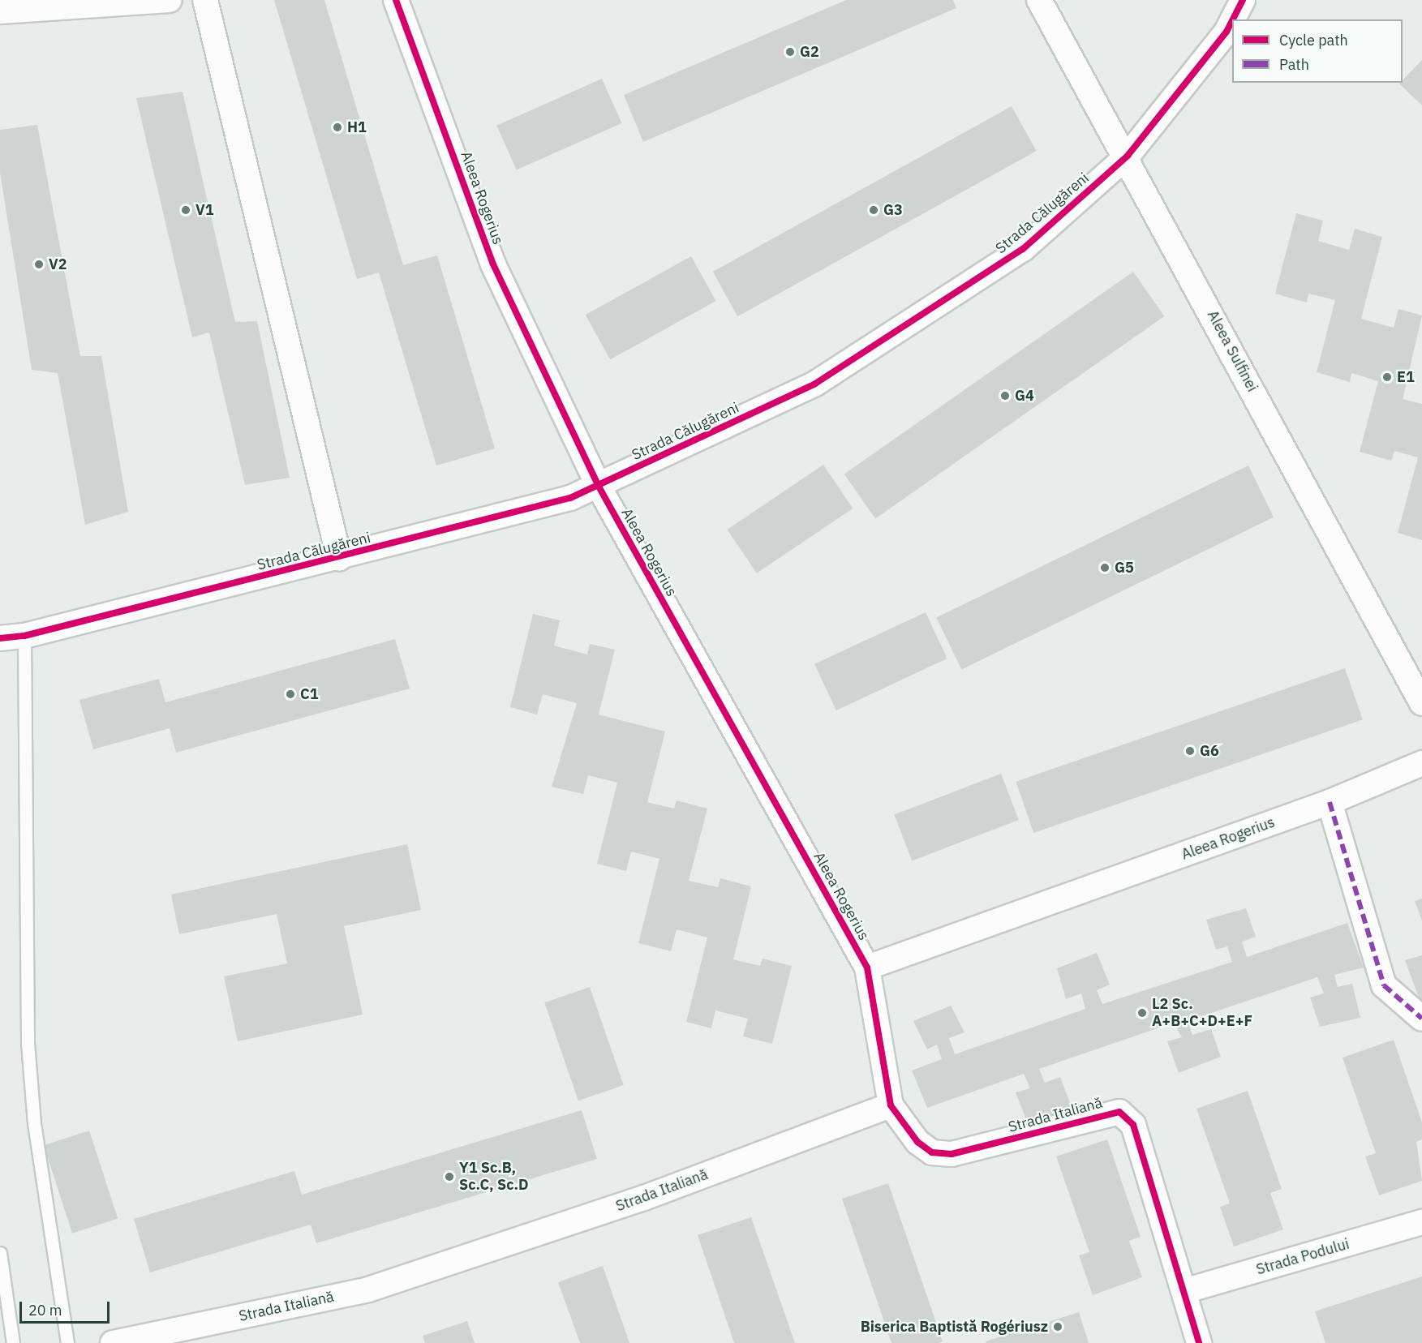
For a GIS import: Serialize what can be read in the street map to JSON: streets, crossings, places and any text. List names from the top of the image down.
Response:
{
  "streets": {
    "street": [
      "Aleea Rogerius",
      "Strada Călugăreni",
      "Aleea Sulfinei",
      "Strada Italiană",
      "Strada Podului"
    ]
  },
  "crossings": [
    ["Aleea Rogerius", "Strada Călugăreni"],
    ["Aleea Rogerius", "Strada Italiană"],
    ["Strada Călugăreni", "Aleea Sulfinei"],
    ["Strada Italiană", "Strada Podului"]
  ],
  "places": [
    "G2",
    "H1",
    "V1",
    "G3",
    "V2",
    "E1",
    "G4",
    "G5",
    "C1",
    "G6",
    "L2 Sc. A+B+C+D+E+F",
    "Y1 Sc.B, Sc.C, Sc.D",
    "Biserica Baptistă Rogériusz"
  ],
  "legend": ["Cycle path", "Path"],
  "scale_bar": "20 m"
}
